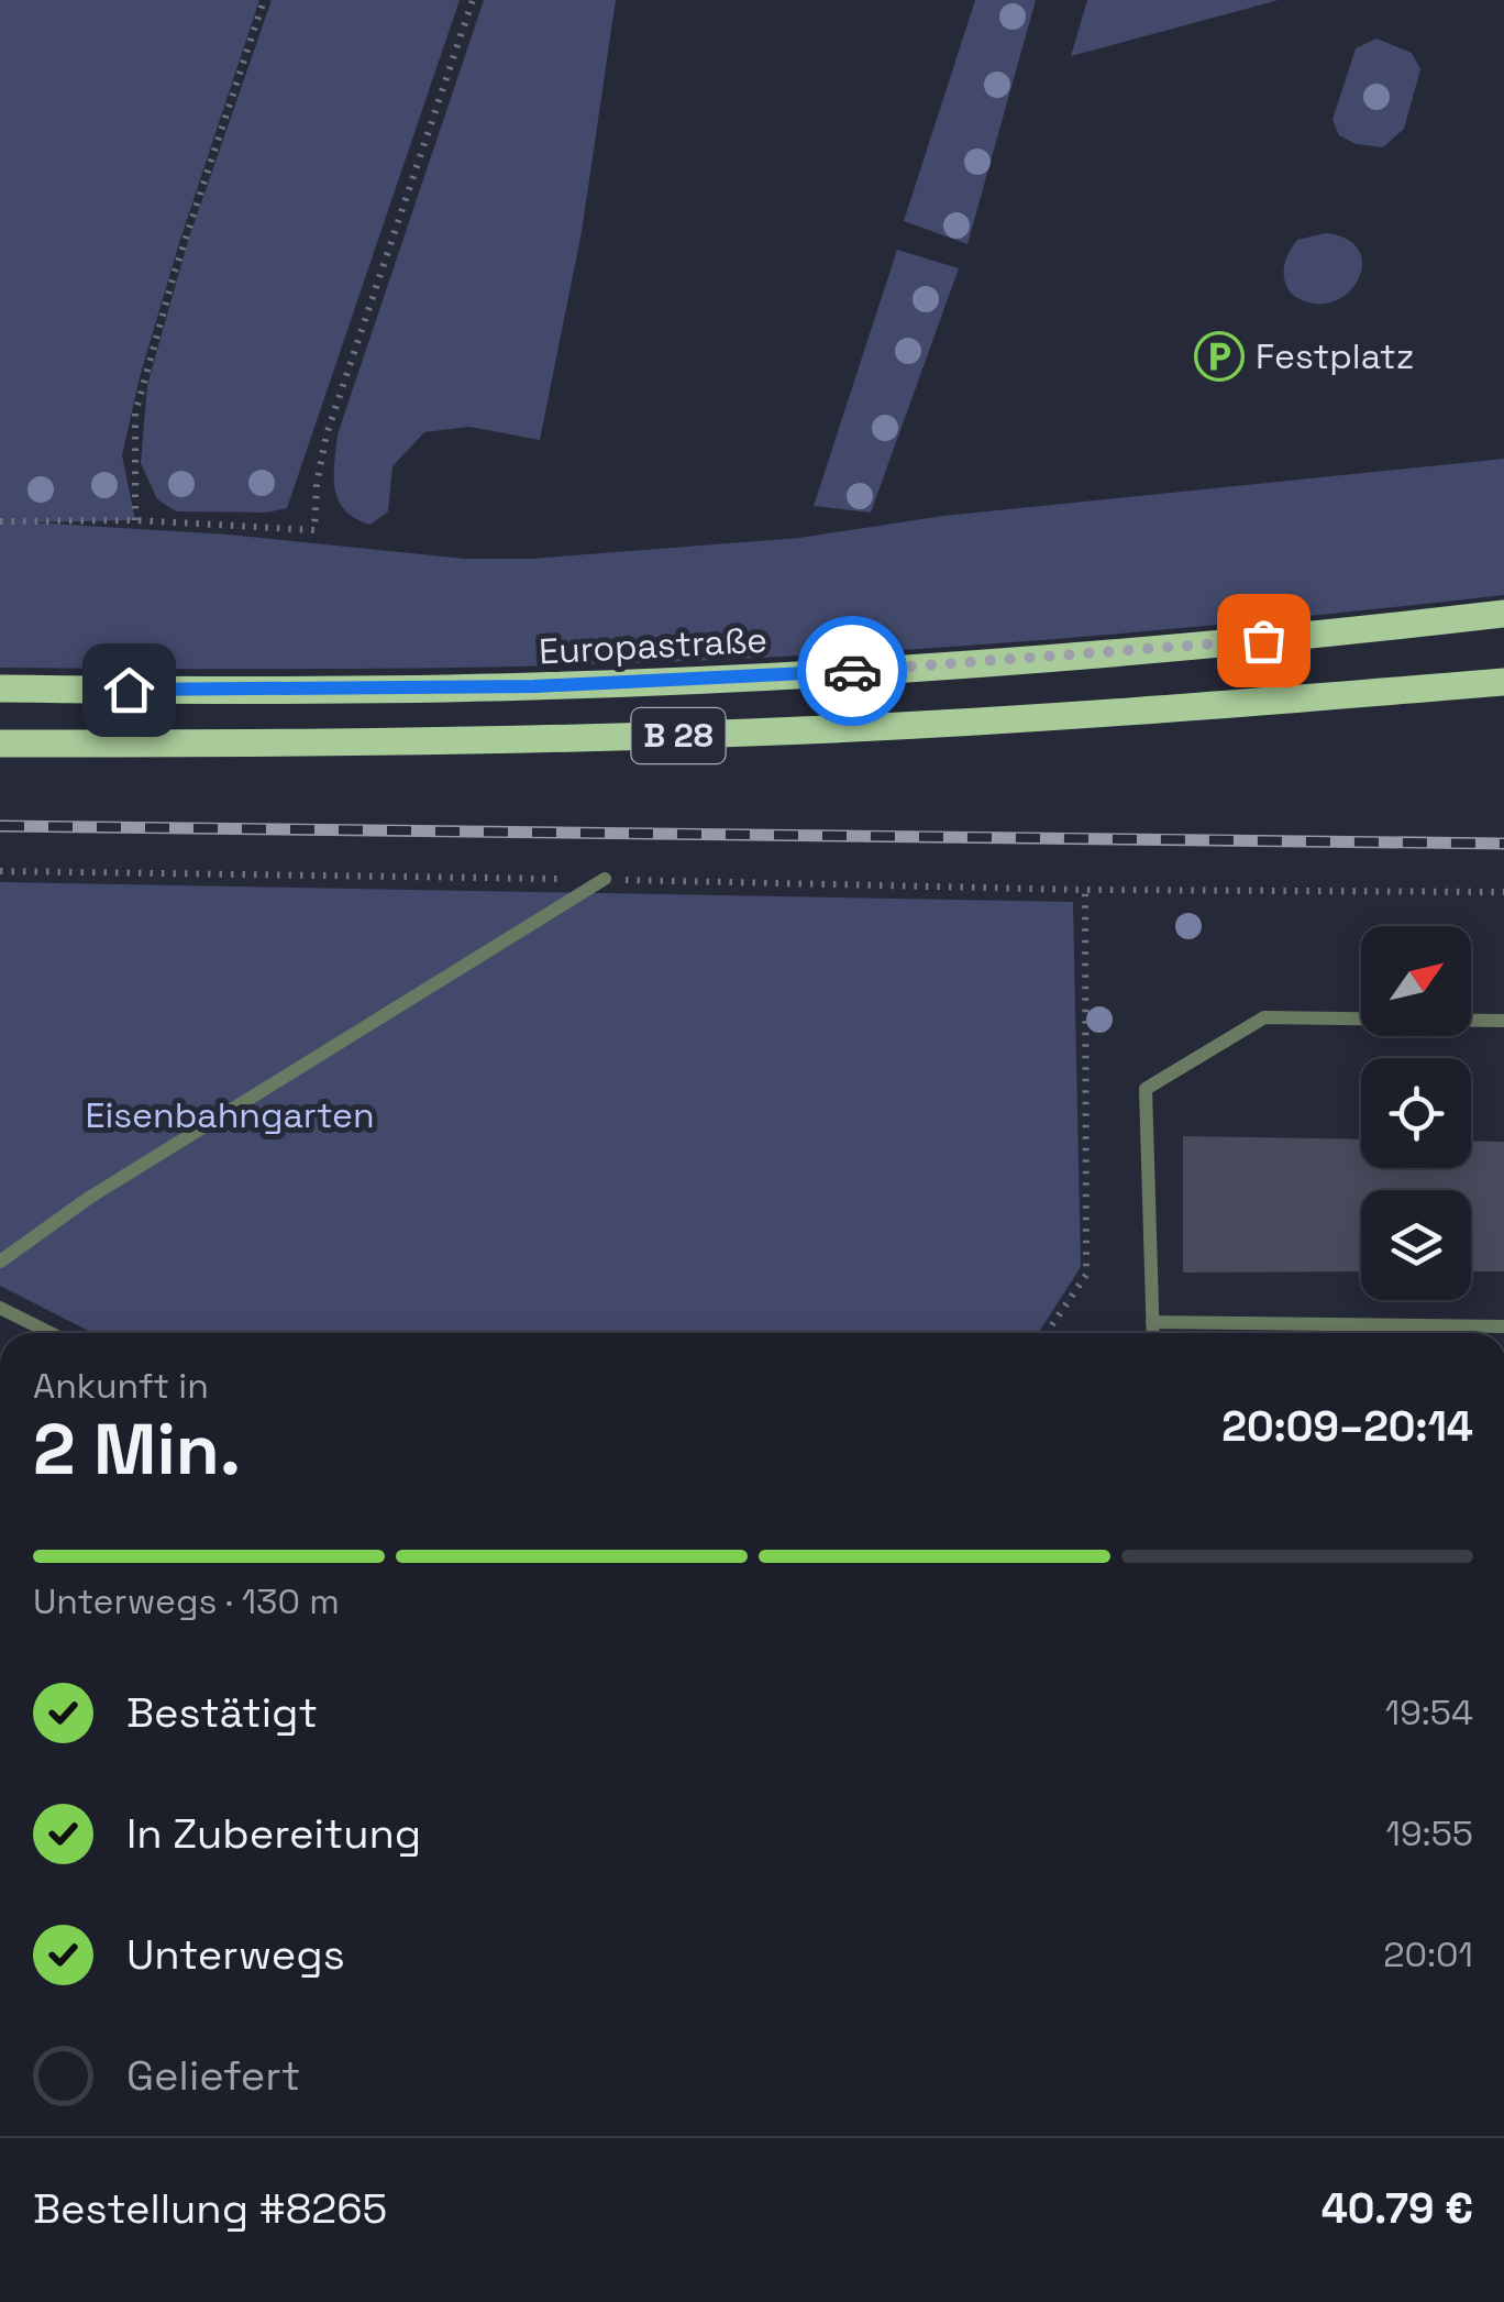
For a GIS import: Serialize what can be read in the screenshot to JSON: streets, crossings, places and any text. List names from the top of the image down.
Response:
{
  "streets": {
    "main road": ["Europastraße", "B 28"]
  },
  "parks": ["Eisenbahngarten"],
  "places": {
    "parking": ["Festplatz"]
  },
  "north": "top right",
  "page": {
    "heading": ["2 Min.", "Ankunft in", "20:09–20:14"],
    "panel": ["Bestellung #8265", "40.79 €"],
    "bar": "Unterwegs · 130 m",
    "list": [
      ["Bestätigt", "19:54"],
      ["In Zubereitung", "19:55"],
      ["Unterwegs", "20:01"],
      "Geliefert"
    ]
  }
}
